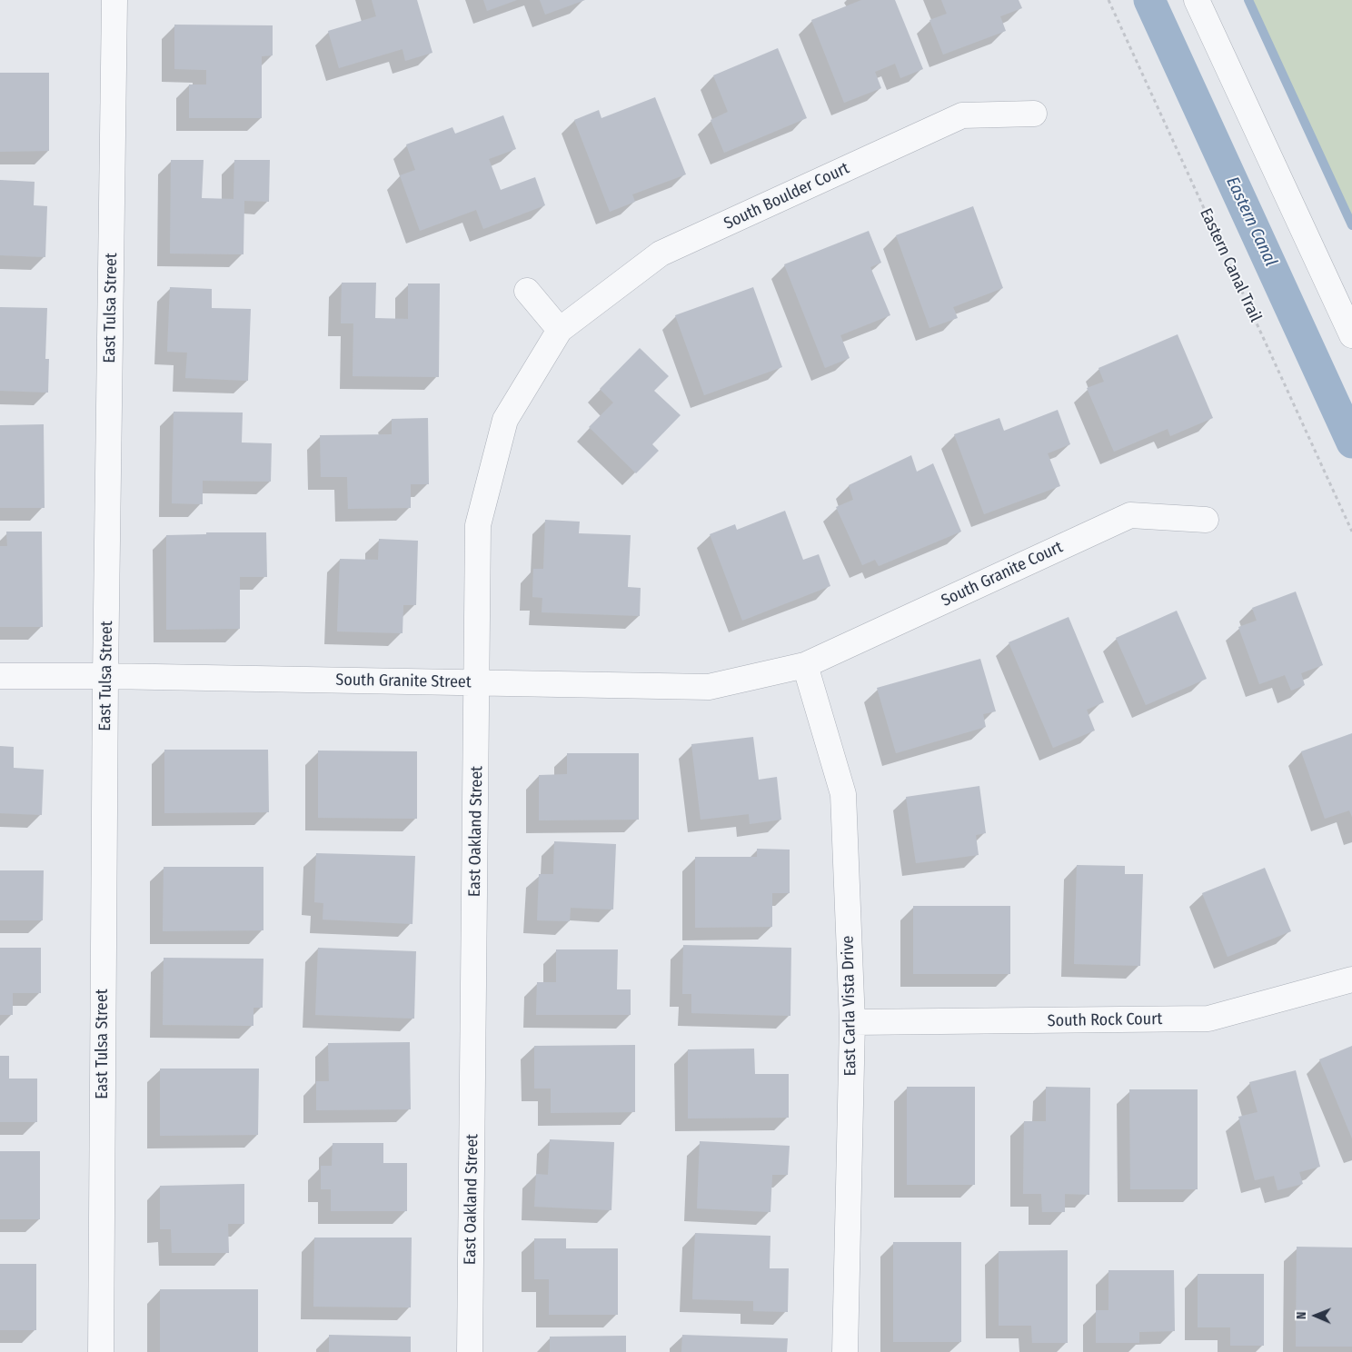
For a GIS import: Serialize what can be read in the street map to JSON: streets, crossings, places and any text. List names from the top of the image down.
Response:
{
  "streets": {
    "street": [
      "South Boulder Court",
      "East Tulsa Street",
      "South Granite Court",
      "South Granite Street",
      "East Oakland Street",
      "East Carla Vista Drive",
      "South Rock Court"
    ],
    "path": ["Eastern Canal Trail"]
  },
  "crossings": [
    ["South Boulder Court", "East Oakland Street"],
    ["East Tulsa Street", "South Granite Street"],
    ["South Granite Court", "South Granite Street"],
    ["South Granite Court", "East Carla Vista Drive"],
    ["South Granite Street", "East Oakland Street"],
    ["South Granite Street", "East Carla Vista Drive"],
    ["East Carla Vista Drive", "South Rock Court"]
  ],
  "water": ["Eastern Canal"],
  "north": "left"
}
